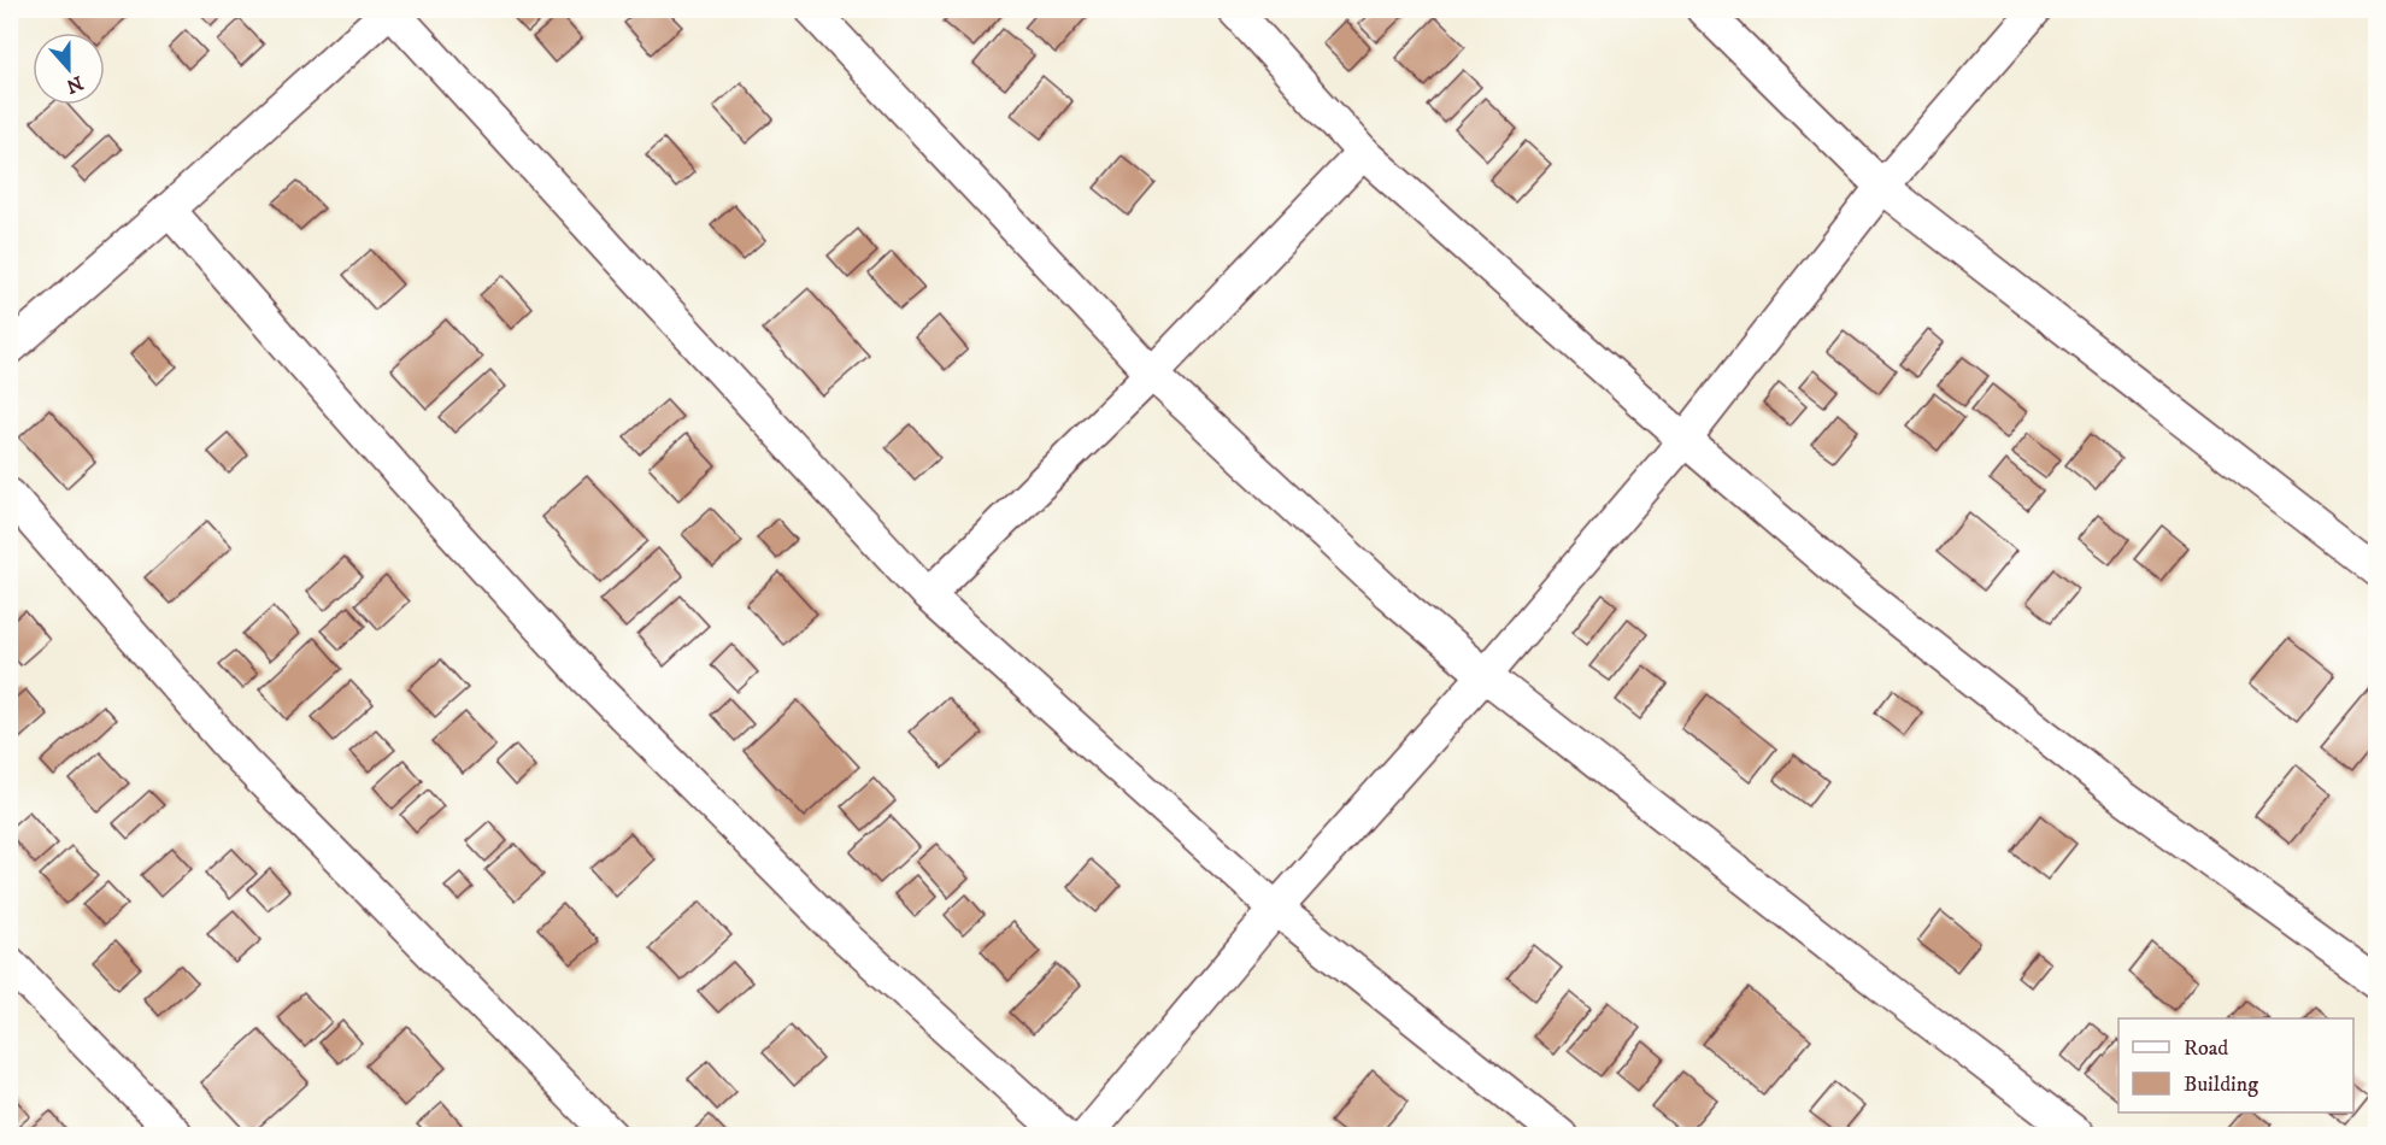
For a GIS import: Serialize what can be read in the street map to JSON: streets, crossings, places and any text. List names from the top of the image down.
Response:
{
  "legend": ["Road", "Building"],
  "north": "bottom"
}
